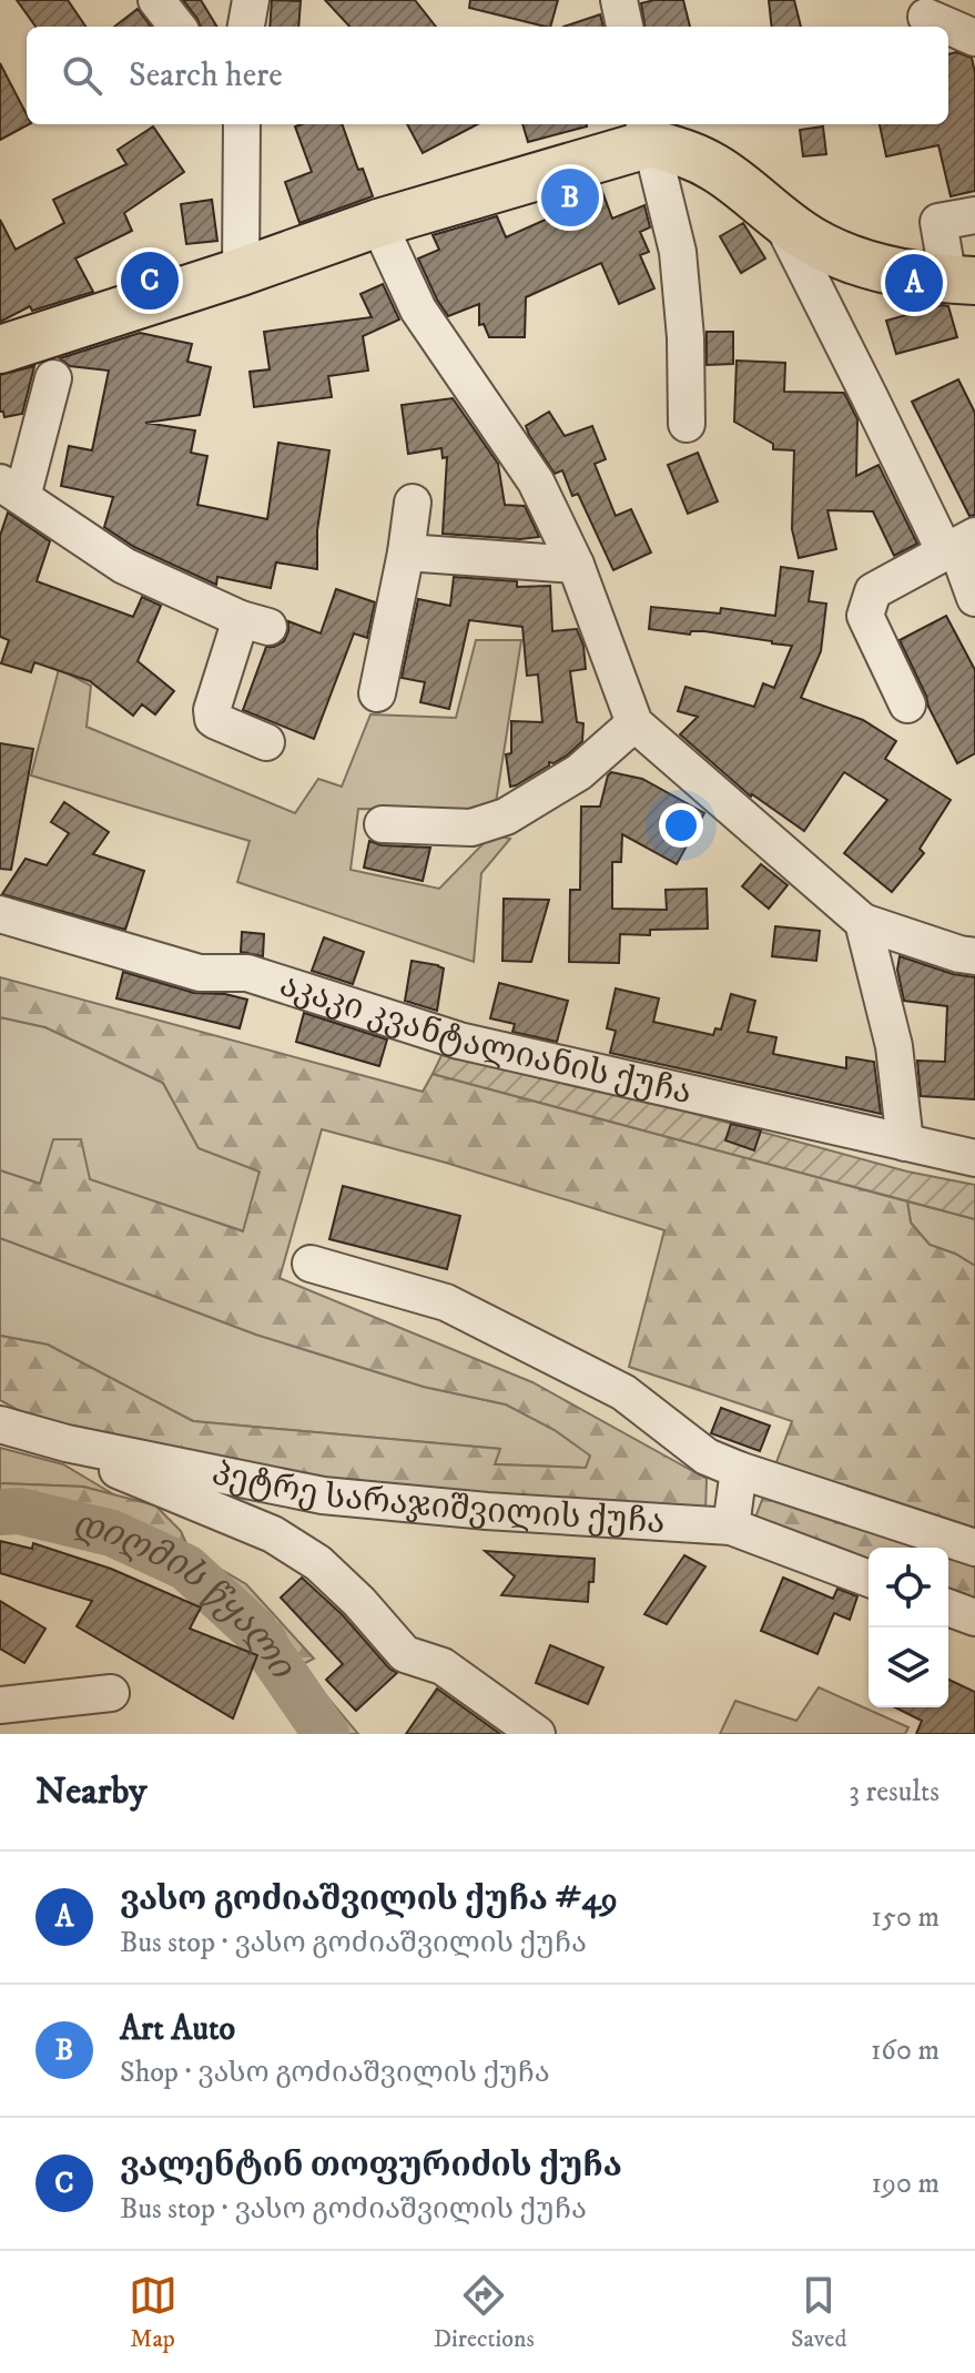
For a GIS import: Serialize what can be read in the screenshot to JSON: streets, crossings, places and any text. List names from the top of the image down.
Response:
{
  "streets": {
    "street": ["აკაკი კვანტალიანის ქუჩა", "პეტრე სარაჯიშვილის ქუჩა"]
  },
  "water": ["დიღმის წყალი"],
  "page": {
    "search": "Search here",
    "pins": ["B", "C", "A"],
    "heading": ["Nearby", "3 results"],
    "list": [
      {
        "mark": "A",
        "name": "ვასო გოძიაშვილის ქუჩა #49",
        "note": "Bus stop · ვასო გოძიაშვილის ქუჩა",
        "value": "150 m"
      },
      {
        "mark": "B",
        "name": "Art Auto",
        "note": "Shop · ვასო გოძიაშვილის ქუჩა",
        "value": "160 m"
      },
      {
        "mark": "C",
        "name": "ვალენტინ თოფურიძის ქუჩა",
        "note": "Bus stop · ვასო გოძიაშვილის ქუჩა",
        "value": "190 m"
      }
    ],
    "nav": ["Map", "Directions", "Saved"]
  }
}
